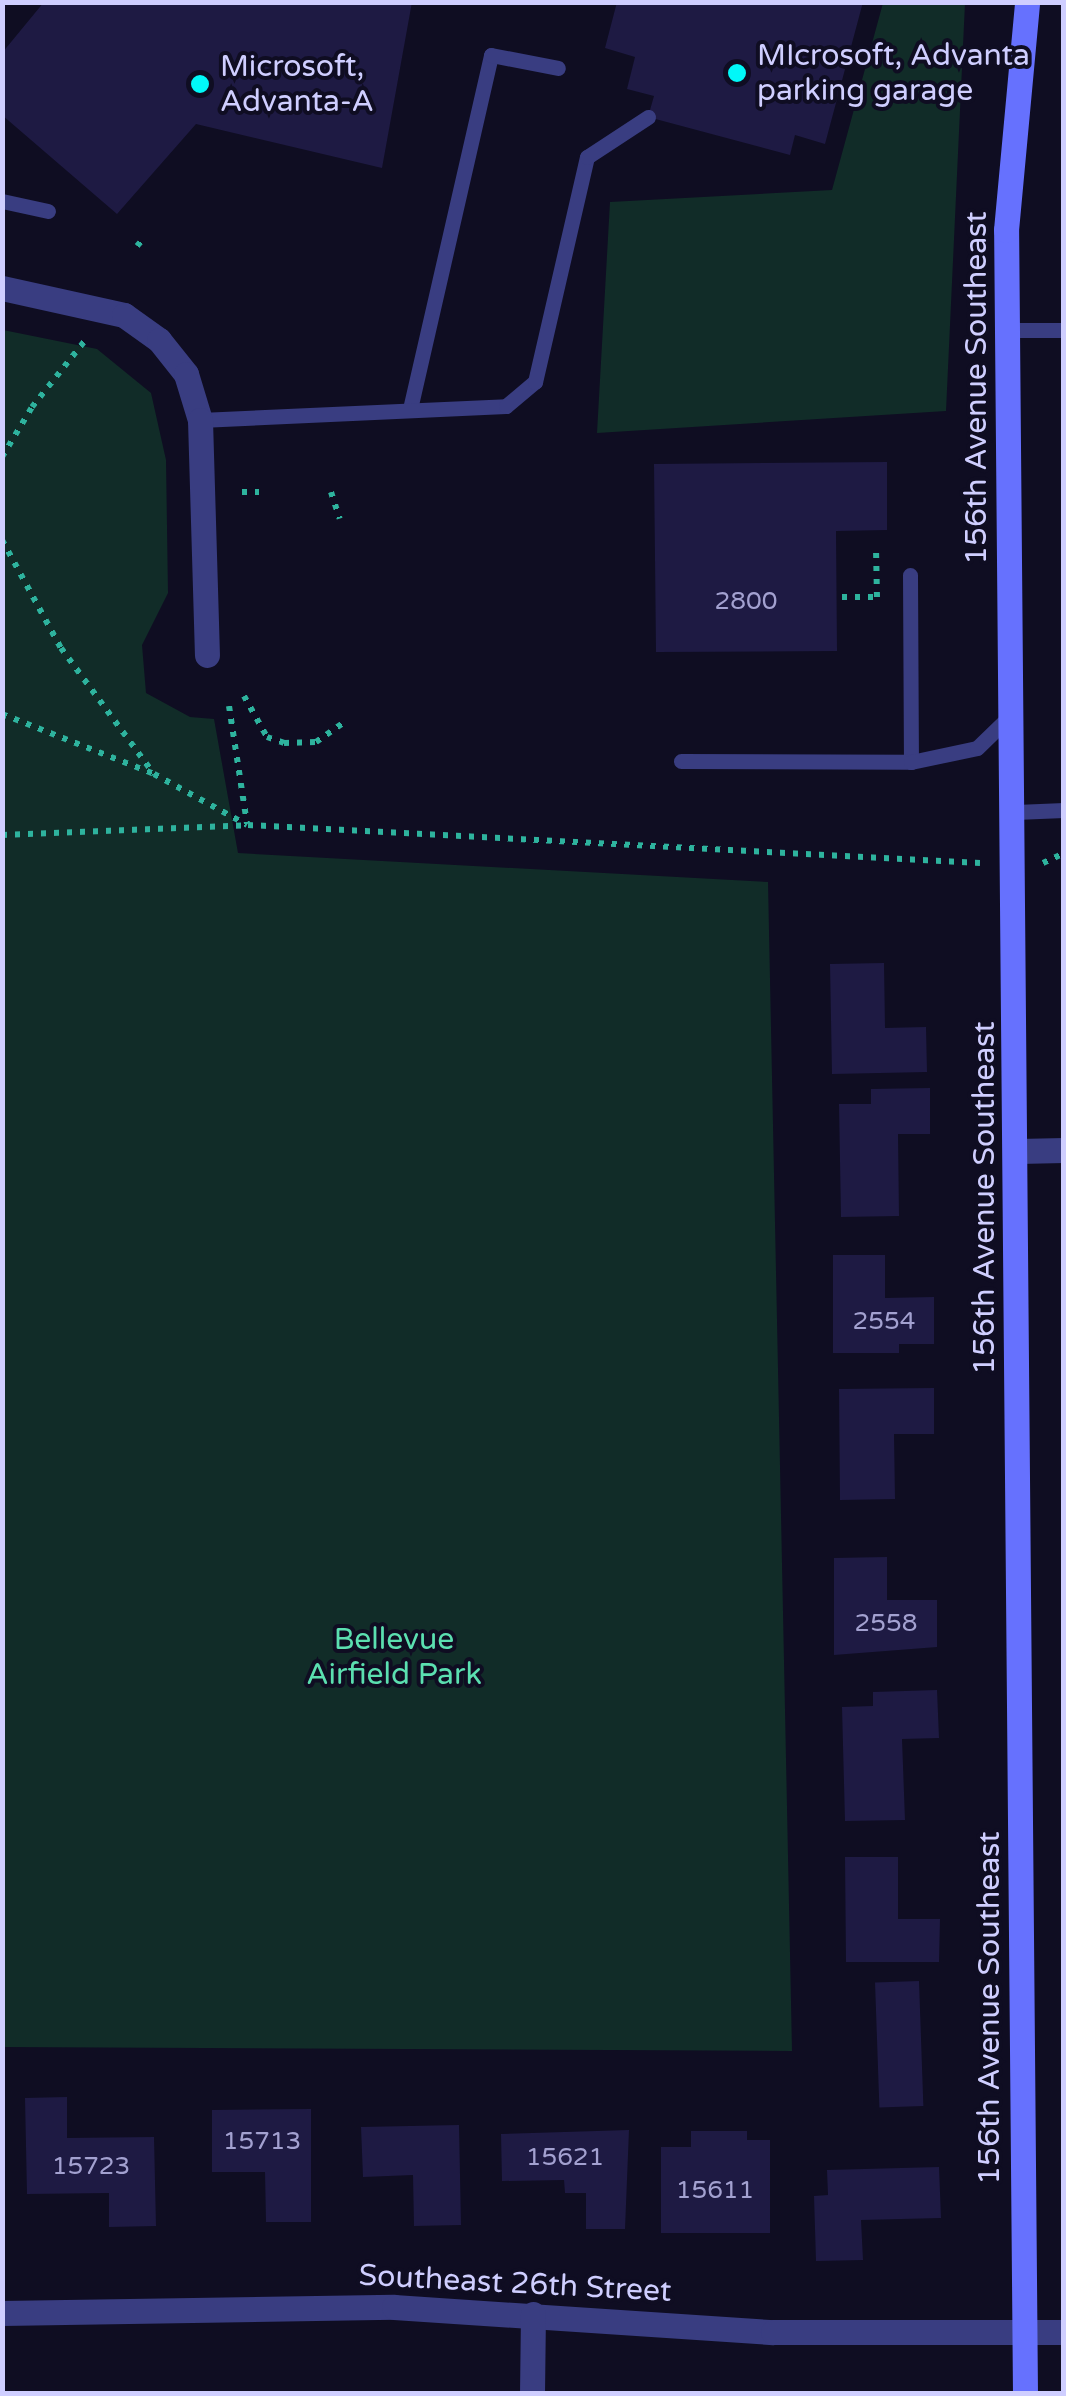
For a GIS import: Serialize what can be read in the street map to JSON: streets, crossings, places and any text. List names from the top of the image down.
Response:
{
  "streets": {
    "street": ["156th Avenue Southeast", "Southeast 26th Street"]
  },
  "crossings": [
    ["156th Avenue Southeast", "Southeast 26th Street"]
  ],
  "parks": ["Bellevue Airfield Park"],
  "places": ["MIcrosoft, Advanta parking garage", "Microsoft, Advanta-A"],
  "house_numbers": [
    "2800",
    "2554",
    "2558",
    "15713",
    "15621",
    "15723",
    "15611"
  ]
}
